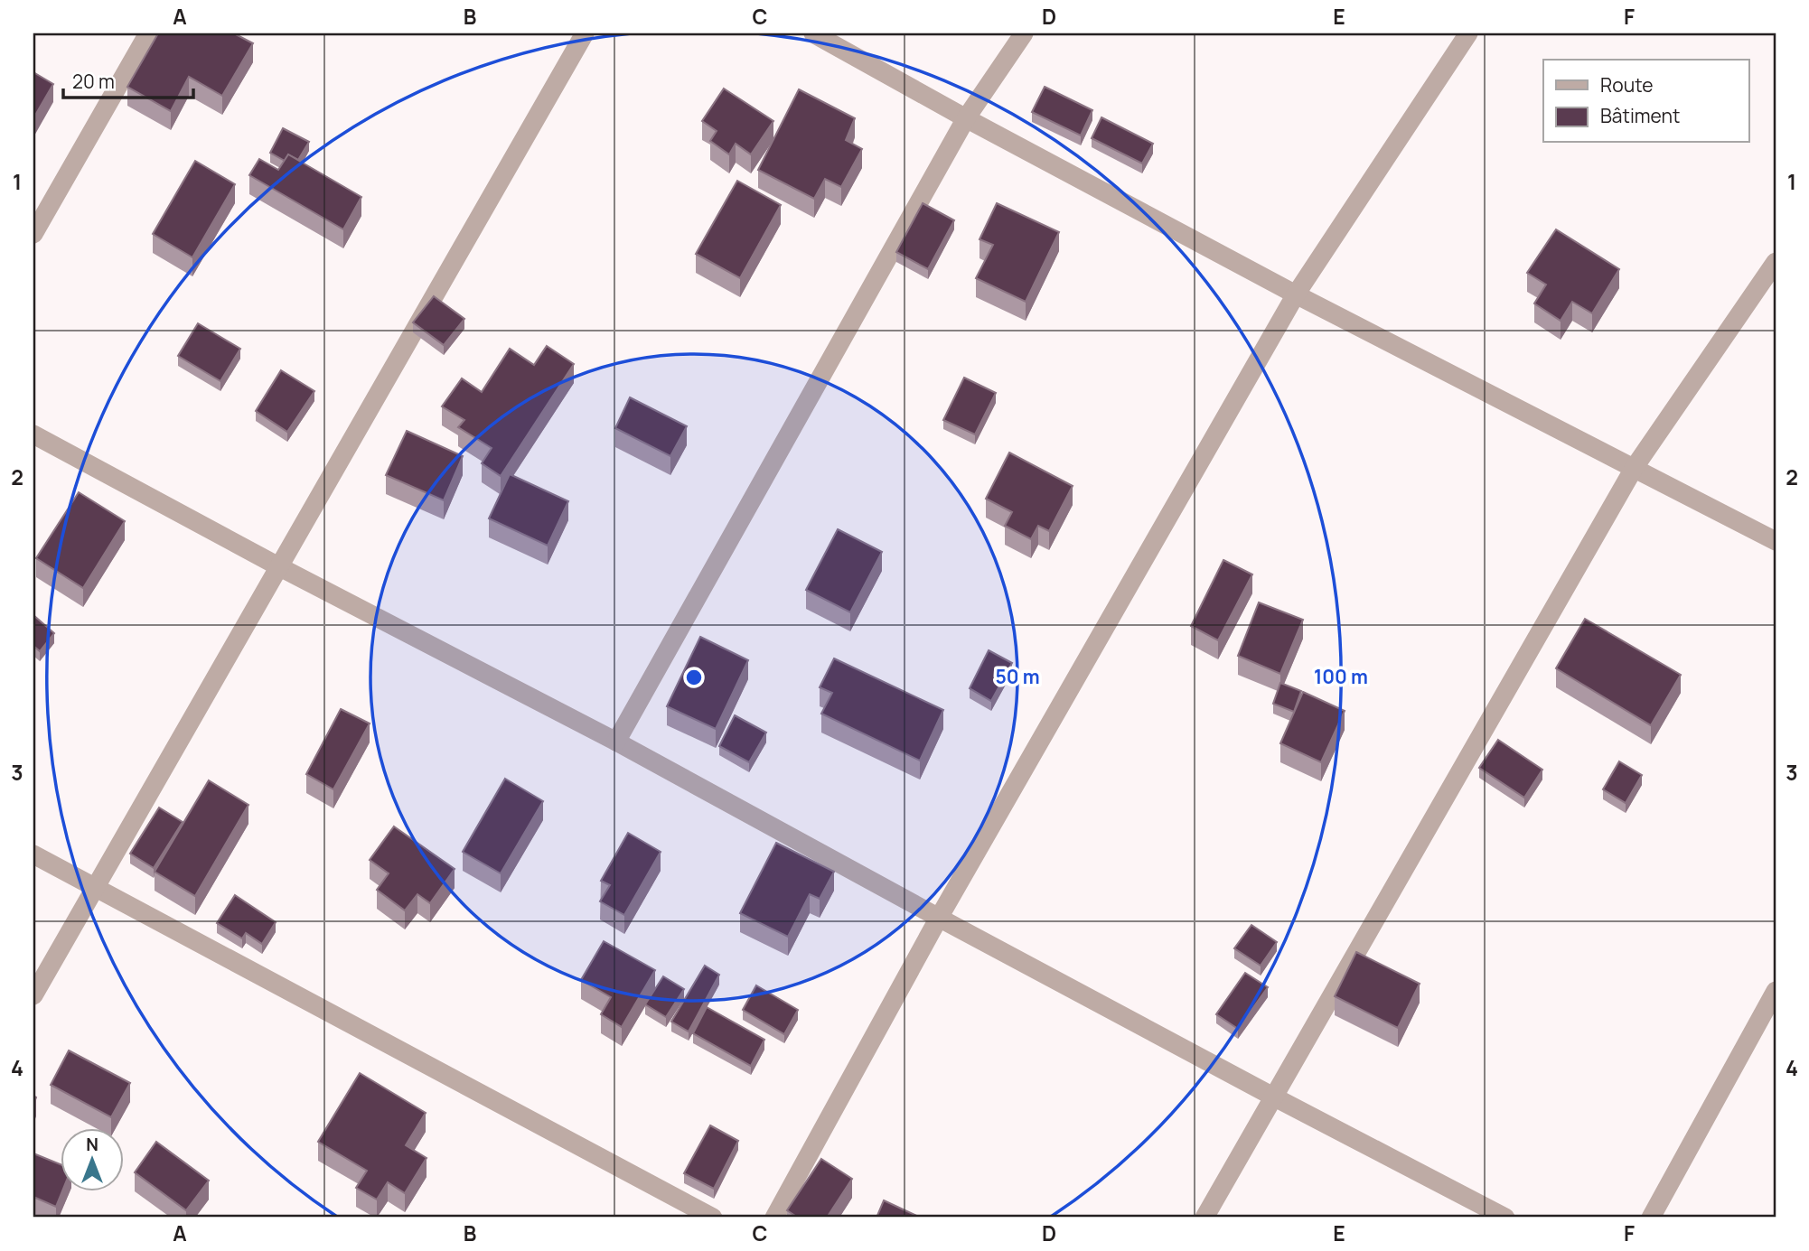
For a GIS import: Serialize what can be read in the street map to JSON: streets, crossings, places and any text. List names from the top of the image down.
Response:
{
  "legend": ["Route", "Bâtiment"],
  "scale_bar": "20 m",
  "north": "top",
  "grid": {
    "columns": [
      "A",
      "B",
      "C",
      "D",
      "E",
      "F"
    ],
    "rows": [
      "1",
      "2",
      "3",
      "4"
    ]
  },
  "rings": ["50 m", "100 m"]
}
